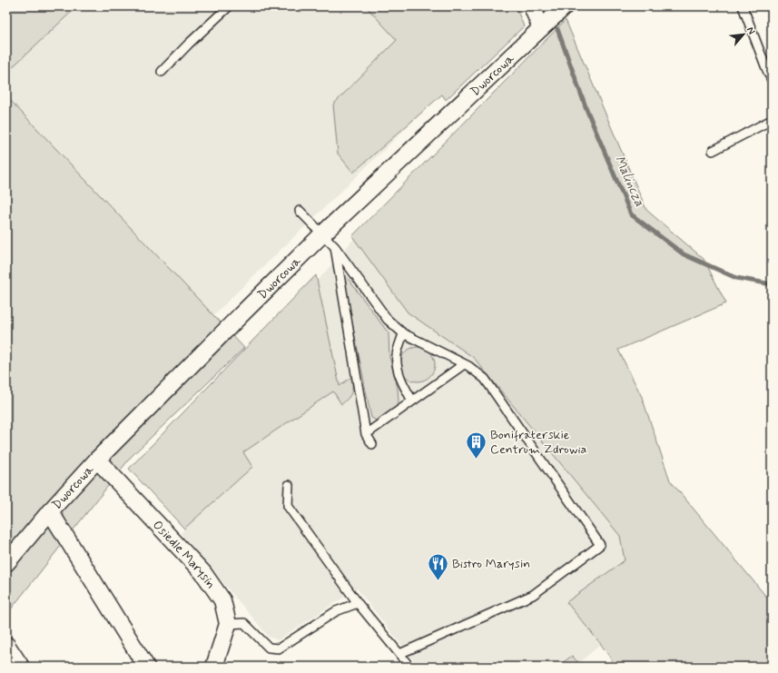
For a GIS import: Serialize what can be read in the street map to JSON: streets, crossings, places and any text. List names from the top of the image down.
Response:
{
  "streets": {
    "street": ["Dworcowa", "Osiedle Marysin"]
  },
  "crossings": [
    ["Dworcowa", "Osiedle Marysin"]
  ],
  "water": ["Malincza"],
  "places": {
    "building": ["Bonifraterskie Centrum Zdrowia"],
    "restaurant": ["Bistro Marysin"]
  },
  "north": "top right"
}
